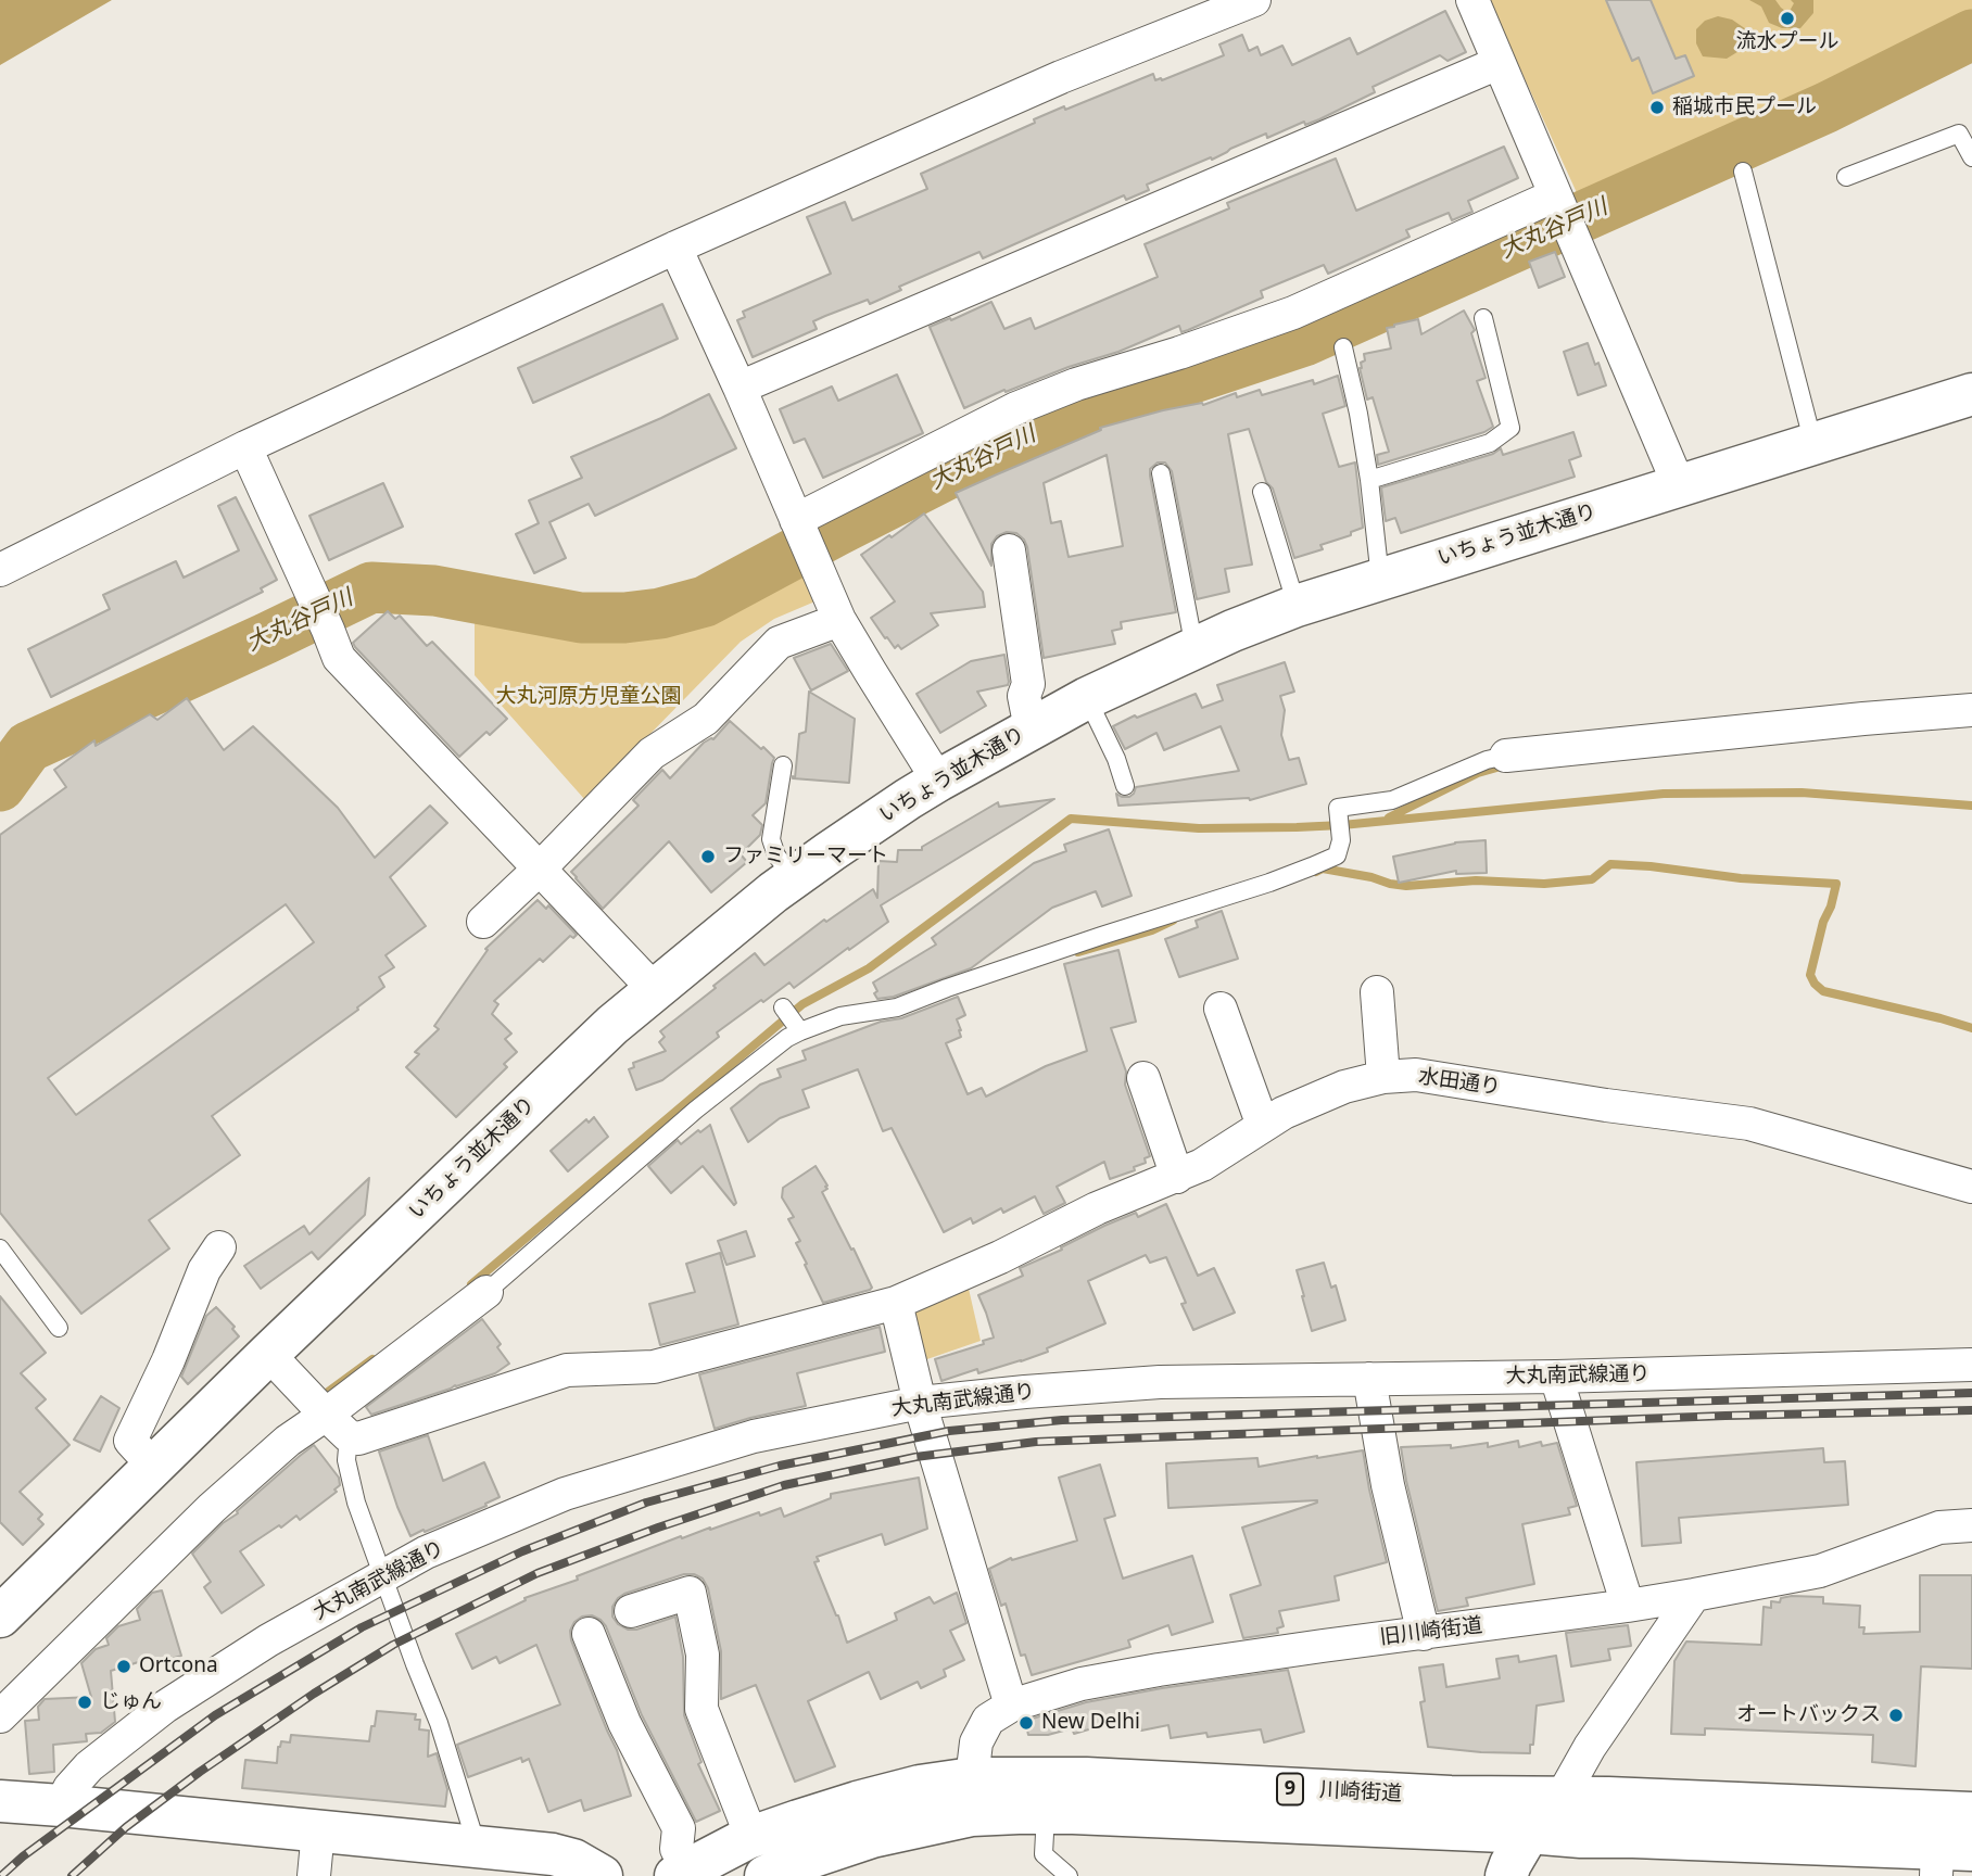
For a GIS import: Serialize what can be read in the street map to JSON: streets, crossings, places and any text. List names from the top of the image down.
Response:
{
  "streets": {
    "street": [
      "いちょう並木通り",
      "水田通り",
      "大丸南武線通り",
      "旧川崎街道",
      "9",
      "川崎街道"
    ]
  },
  "crossings": [
    ["旧川崎街道", "川崎街道"]
  ],
  "water": ["大丸谷戸川"],
  "parks": ["大丸河原方児童公園"],
  "places": [
    "流水プール",
    "稲城市民プール",
    "ファミリーマート",
    "Ortcona",
    "じゅん",
    "オートバックス",
    "New Delhi"
  ]
}
